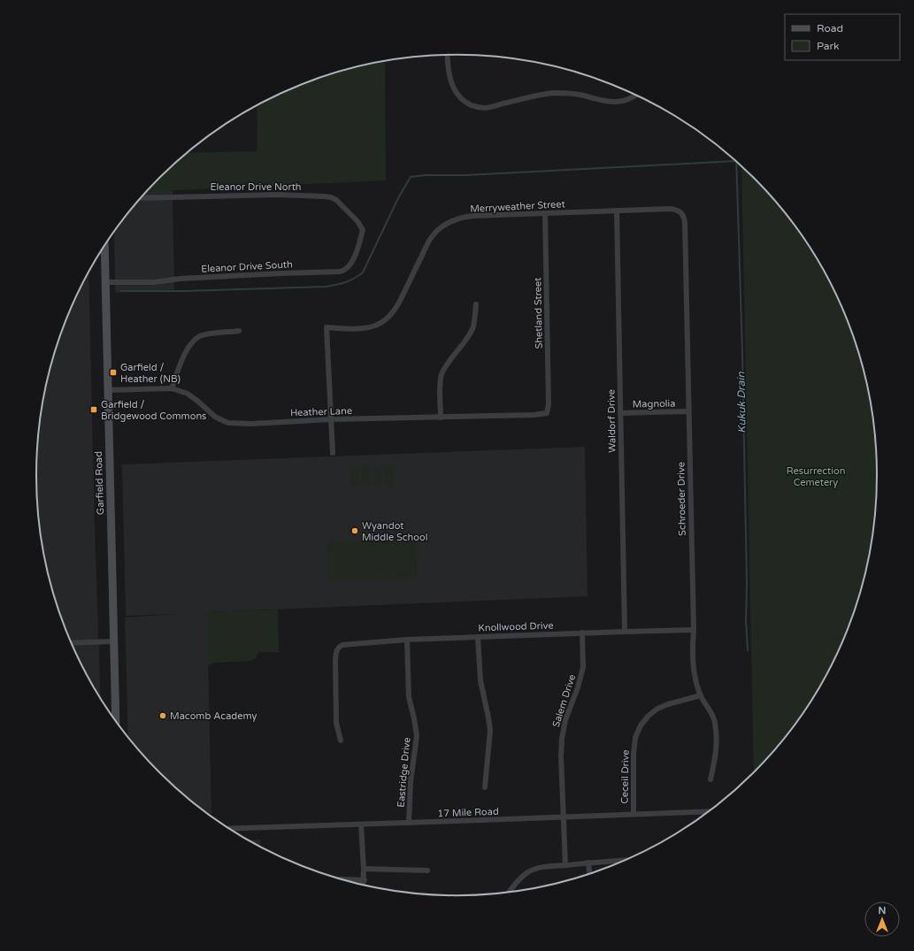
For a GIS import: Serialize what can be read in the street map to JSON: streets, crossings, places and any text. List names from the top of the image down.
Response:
{
  "streets": {
    "main road": ["Garfield Road"],
    "street": [
      "Eleanor Drive North",
      "Merryweather Street",
      "Eleanor Drive South",
      "Shetland Street",
      "Magnolia",
      "Heather Lane",
      "Waldorf Drive",
      "Schroeder Drive",
      "Knollwood Drive",
      "Salem Drive",
      "Eastridge Drive",
      "Ceceil Drive",
      "17 Mile Road"
    ]
  },
  "crossings": [
    ["Eleanor Drive North", "Eleanor Drive South"],
    ["Merryweather Street", "Shetland Street"],
    ["Merryweather Street", "Heather Lane"],
    ["Merryweather Street", "Waldorf Drive"],
    ["Merryweather Street", "Schroeder Drive"],
    ["Eleanor Drive South", "Garfield Road"],
    ["Shetland Street", "Heather Lane"],
    ["Magnolia", "Waldorf Drive"],
    ["Magnolia", "Schroeder Drive"],
    ["Heather Lane", "Garfield Road"],
    ["Waldorf Drive", "Knollwood Drive"],
    ["Schroeder Drive", "Knollwood Drive"],
    ["Schroeder Drive", "Ceceil Drive"],
    ["Knollwood Drive", "Salem Drive"],
    ["Knollwood Drive", "Eastridge Drive"],
    ["Salem Drive", "17 Mile Road"],
    ["Eastridge Drive", "17 Mile Road"],
    ["Ceceil Drive", "17 Mile Road"]
  ],
  "water": ["Kukuk Drain"],
  "parks": ["Resurrection Cemetery"],
  "places": {
    "transit": ["Garfield / Heather (NB)", "Garfield / Bridgewood Commons"],
    "other": ["Wyandot Middle School", "Macomb Academy"]
  },
  "legend": ["Road", "Park"],
  "north": "top"
}
